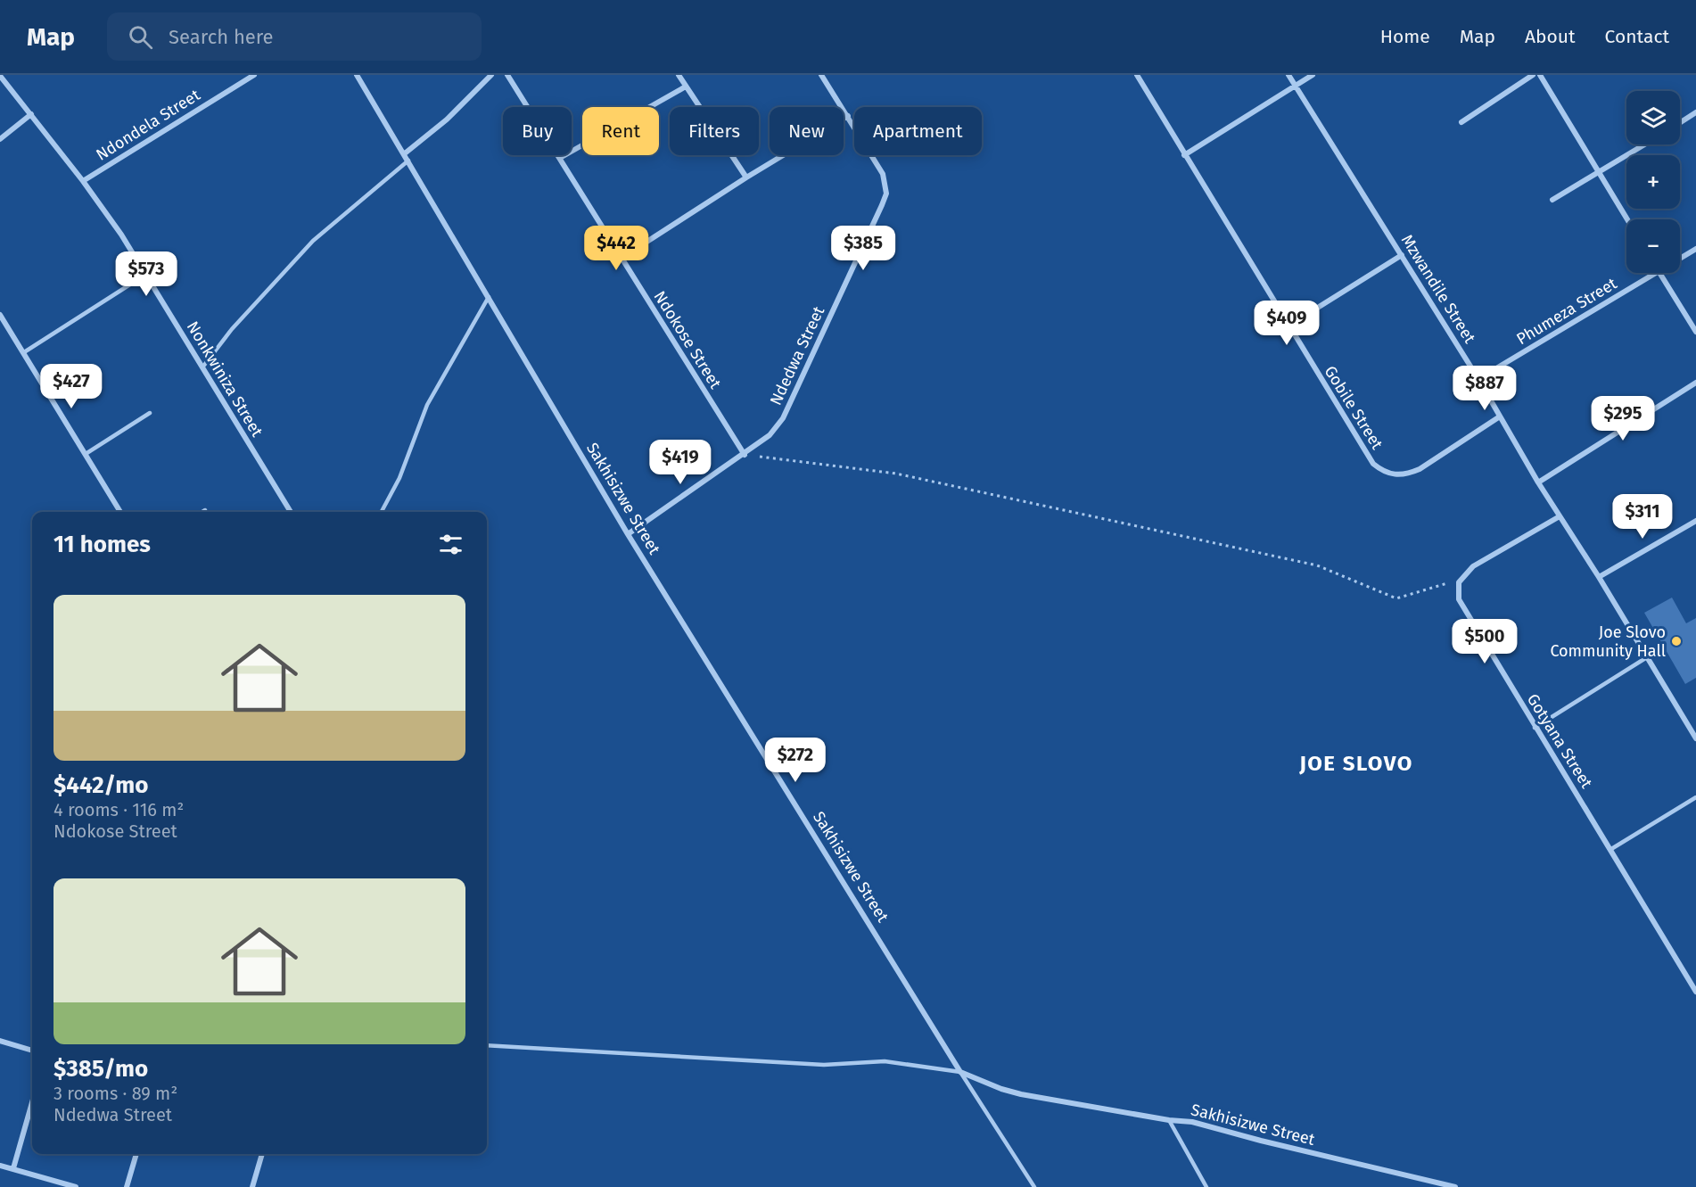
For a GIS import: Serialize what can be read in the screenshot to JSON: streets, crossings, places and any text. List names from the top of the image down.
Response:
{
  "streets": {
    "street": [
      "Ndondela Street",
      "Mzwandile Street",
      "Phumeza Street",
      "Ndokose Street",
      "Ndedwa Street",
      "Nonkwiniza Street",
      "Gobile Street",
      "Sakhisizwe Street",
      "Gotyana Street"
    ]
  },
  "crossings": [
    ["Ndondela Street", "Nonkwiniza Street"],
    ["Mzwandile Street", "Phumeza Street"],
    ["Mzwandile Street", "Gobile Street"],
    ["Ndokose Street", "Ndedwa Street"],
    ["Ndedwa Street", "Sakhisizwe Street"]
  ],
  "districts": ["JOE SLOVO"],
  "places": ["Joe Slovo Community Hall"],
  "page": {
    "header": "Map",
    "search": "Search here",
    "nav": [
      "Home",
      "Map",
      "About",
      "Contact"
    ],
    "map_buttons": ["+", "−"],
    "chip": [
      "Buy",
      "Rent",
      "Filters",
      "New",
      "Apartment"
    ],
    "price": [
      "$442",
      "$385",
      "$573",
      "$409",
      "$427",
      "$887",
      "$295",
      "$419",
      "$311",
      "$500",
      "$272"
    ],
    "heading": "11 homes",
    "list": [
      {
        "name": "$442/mo",
        "note": "4 rooms · 116 m² · Ndokose Street"
      },
      {
        "name": "$385/mo",
        "note": "3 rooms · 89 m² · Ndedwa Street"
      }
    ]
  }
}
